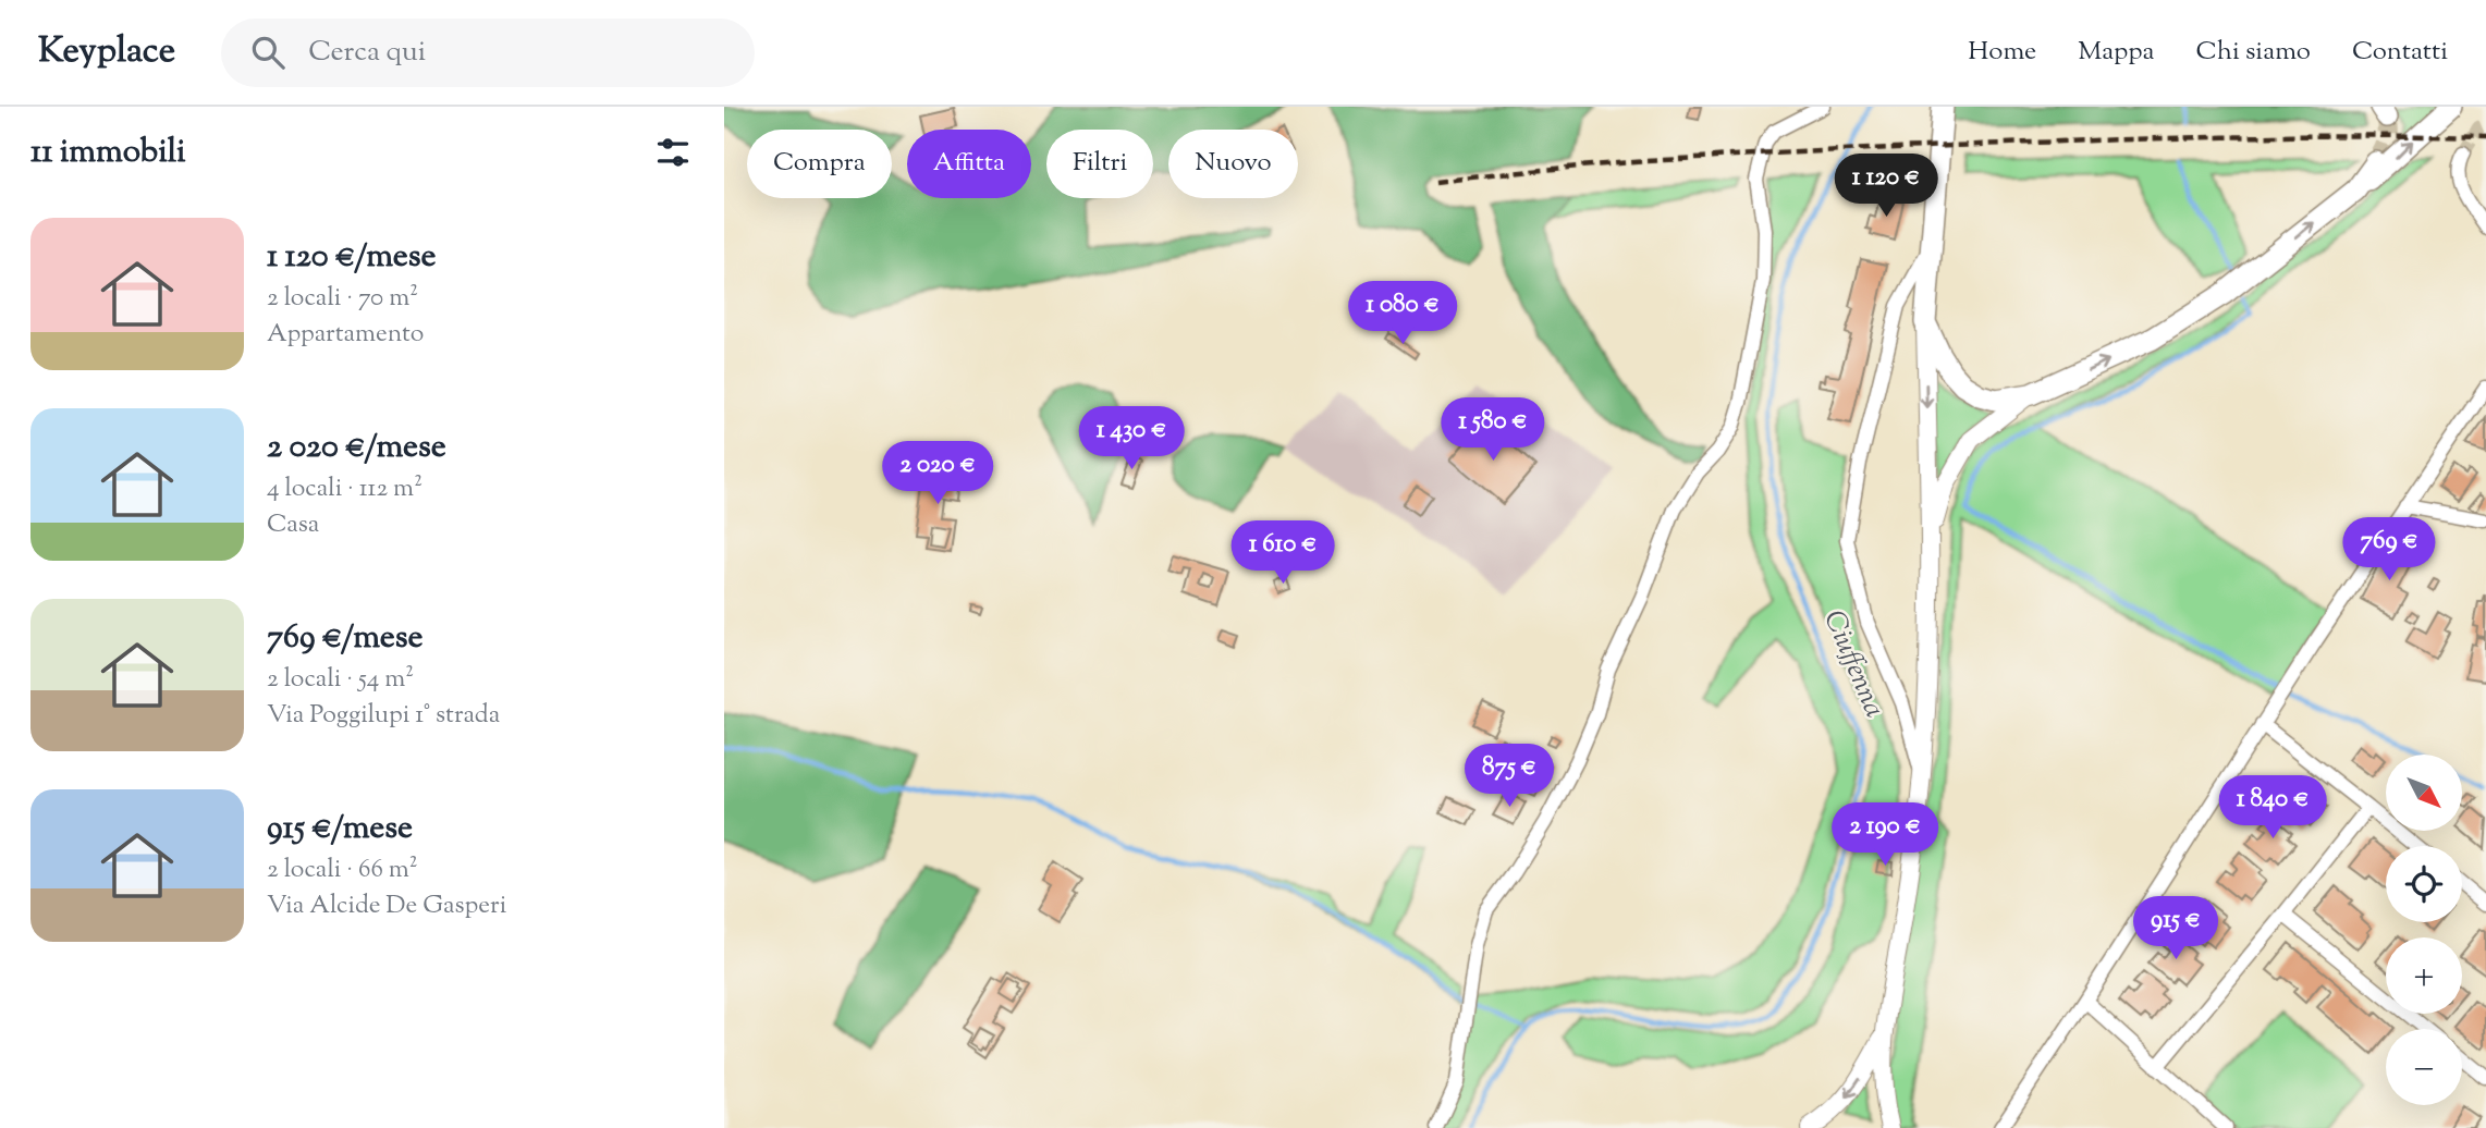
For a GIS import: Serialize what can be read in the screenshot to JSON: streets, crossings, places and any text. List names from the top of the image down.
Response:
{
  "water": ["Ciuffenna"],
  "north": "bottom right",
  "page": {
    "header": "Keyplace",
    "search": "Cerca qui",
    "nav": [
      "Home",
      "Mappa",
      "Chi siamo",
      "Contatti"
    ],
    "heading": "11 immobili",
    "chip": [
      "Compra",
      "Affitta",
      "Filtri",
      "Nuovo"
    ],
    "price": [
      "1 120 €",
      "1 080 €",
      "1 580 €",
      "1 430 €",
      "2 020 €",
      "769 €",
      "1 610 €",
      "875 €",
      "1 840 €",
      "2 190 €",
      "915 €"
    ],
    "list": [
      {
        "name": "1 120 €/mese",
        "note": "2 locali · 70 m² · Appartamento"
      },
      {
        "name": "2 020 €/mese",
        "note": "4 locali · 112 m² · Casa"
      },
      {
        "name": "769 €/mese",
        "note": "2 locali · 54 m² · Via Poggilupi 1° strada"
      },
      {
        "name": "915 €/mese",
        "note": "2 locali · 66 m² · Via Alcide De Gasperi"
      }
    ],
    "map_buttons": ["+", "−"]
  }
}
